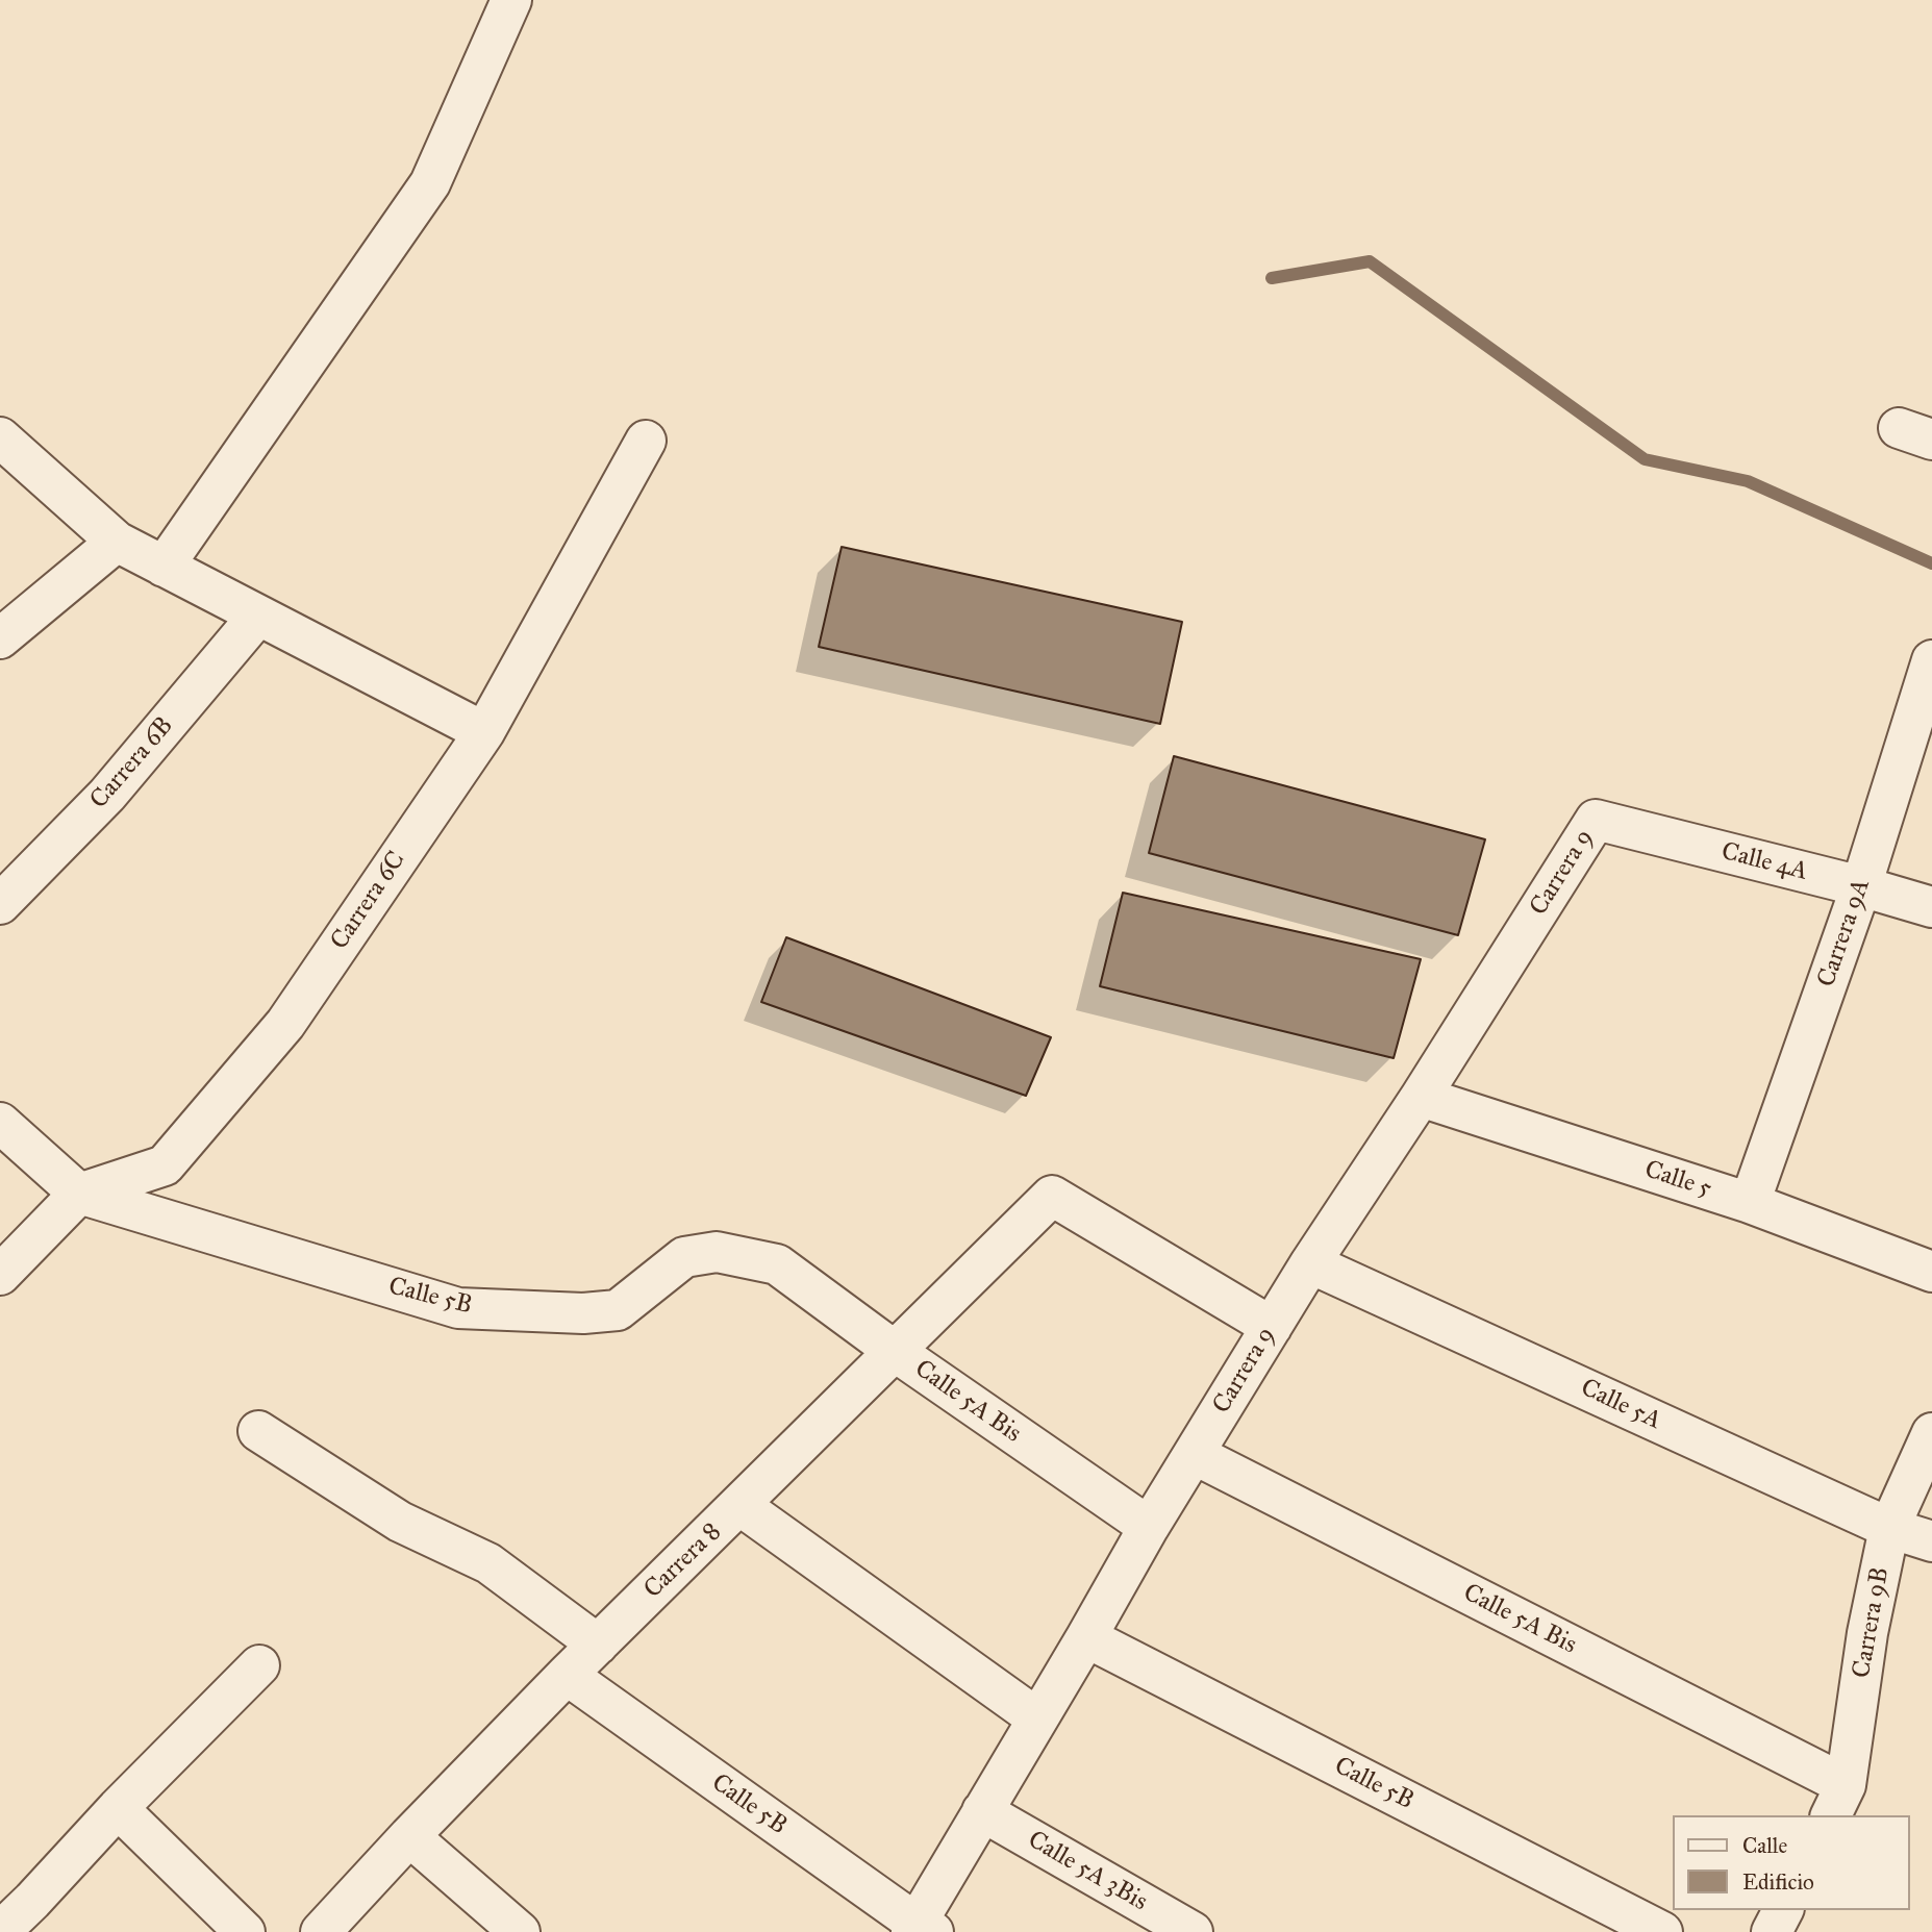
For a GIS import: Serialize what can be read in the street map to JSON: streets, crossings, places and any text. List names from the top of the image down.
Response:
{
  "streets": {
    "street": [
      "Carrera 6B",
      "Calle 4A",
      "Carrera 9",
      "Carrera 6C",
      "Carrera 9A",
      "Calle 5",
      "Calle 5B",
      "Calle 5A Bis",
      "Calle 5A",
      "Carrera 8",
      "Carrera 9B",
      "Calle 5A 3Bis"
    ]
  },
  "crossings": [
    ["Calle 4A", "Carrera 9"],
    ["Calle 4A", "Carrera 9A"],
    ["Carrera 9", "Calle 5"],
    ["Carrera 9", "Calle 5B"],
    ["Carrera 9", "Calle 5A Bis"],
    ["Carrera 9", "Calle 5A"],
    ["Carrera 9", "Carrera 8"],
    ["Carrera 9", "Calle 5A 3Bis"],
    ["Carrera 6C", "Calle 5B"],
    ["Carrera 9A", "Calle 5"],
    ["Calle 5B", "Calle 5A Bis"],
    ["Calle 5B", "Carrera 8"],
    ["Calle 5A Bis", "Carrera 8"],
    ["Calle 5A Bis", "Carrera 9B"],
    ["Calle 5A", "Carrera 9B"]
  ],
  "legend": ["Calle", "Edificio"]
}
